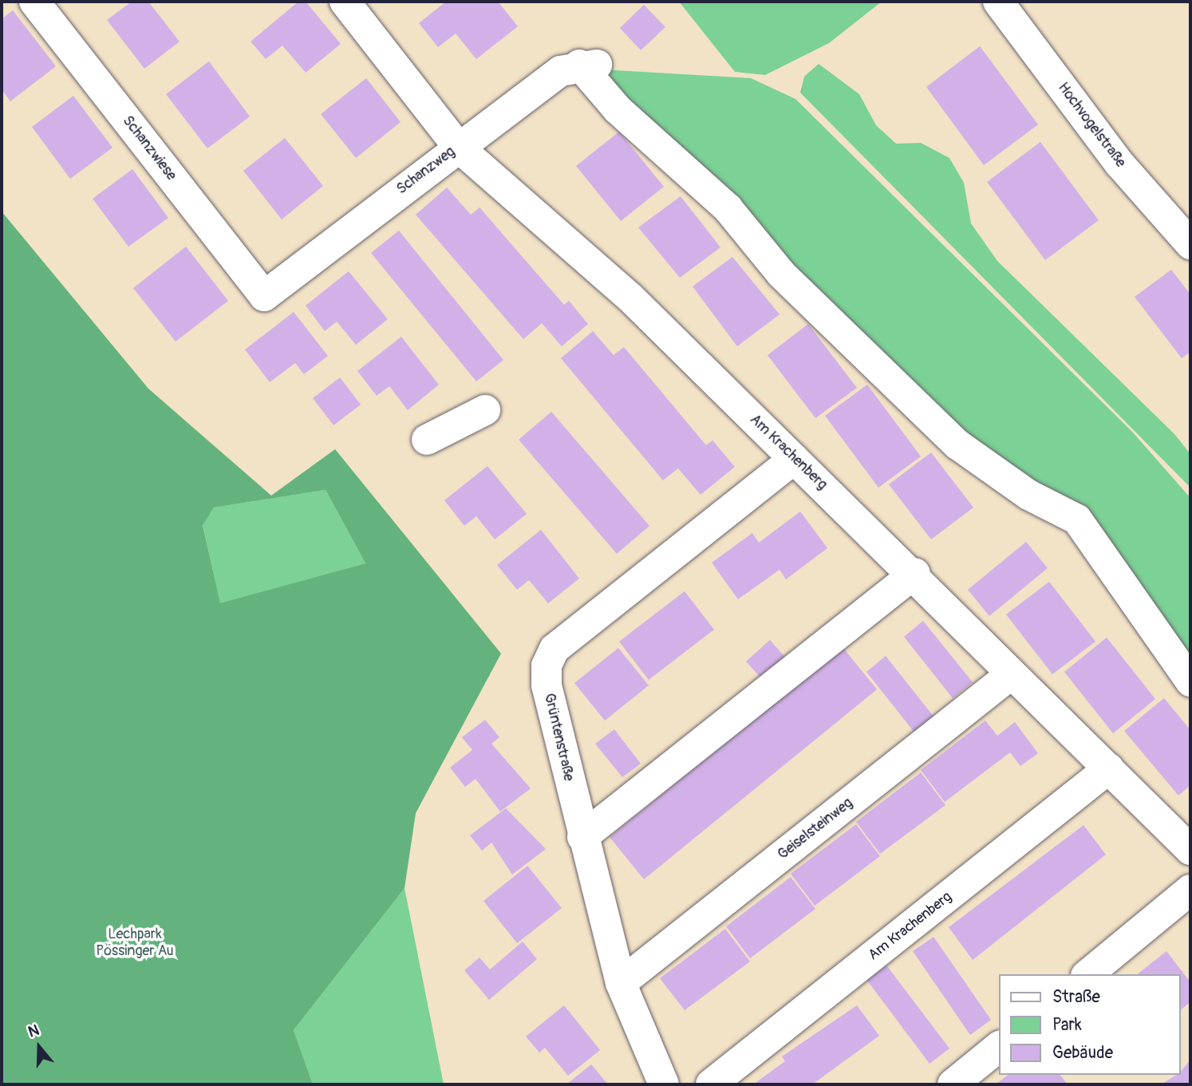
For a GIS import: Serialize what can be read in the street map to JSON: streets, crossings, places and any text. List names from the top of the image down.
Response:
{
  "streets": {
    "street": [
      "Hochvogelstraße",
      "Schanzwiese",
      "Schanzweg",
      "Am Krachenberg",
      "Grüntenstraße",
      "Geiselsteinweg"
    ]
  },
  "crossings": [
    ["Schanzwiese", "Schanzweg"],
    ["Schanzweg", "Am Krachenberg"],
    ["Am Krachenberg", "Grüntenstraße"],
    ["Am Krachenberg", "Geiselsteinweg"],
    ["Grüntenstraße", "Geiselsteinweg"]
  ],
  "parks": ["Lechpark Pössinger Au"],
  "legend": ["Straße", "Park", "Gebäude"],
  "north": "top"
}
